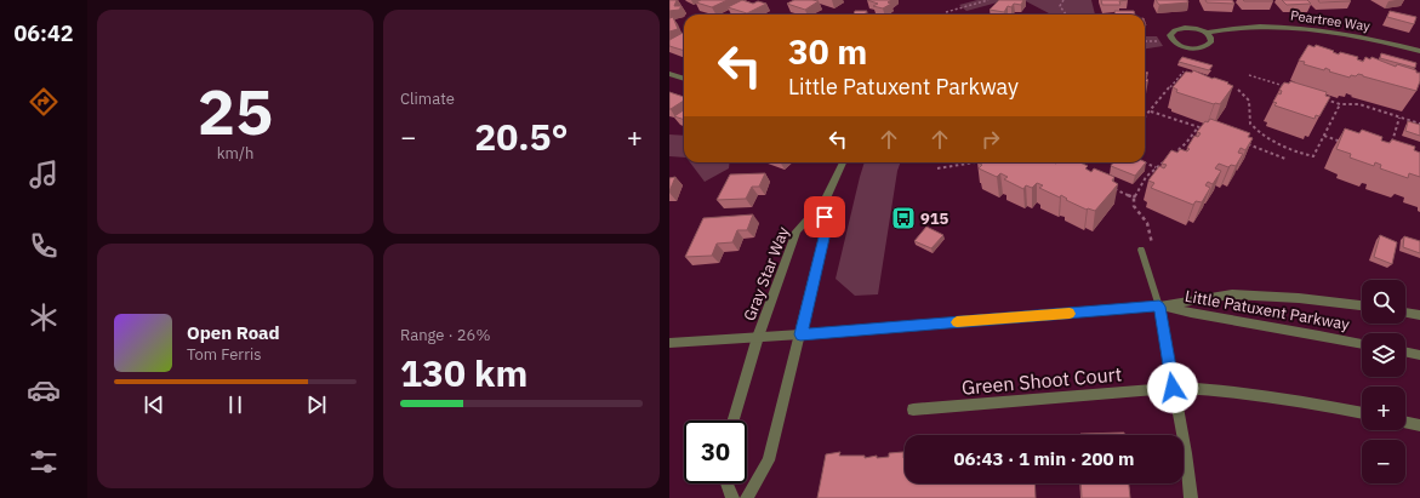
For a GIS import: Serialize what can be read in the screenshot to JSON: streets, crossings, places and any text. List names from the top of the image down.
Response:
{
  "streets": {
    "street": [
      "Peartree Way",
      "Gray Star Way",
      "Little Patuxent Parkway",
      "Green Shoot Court"
    ]
  },
  "crossings": [
    ["Gray Star Way", "Little Patuxent Parkway"]
  ],
  "places": {
    "bus stop": ["915"]
  },
  "page": {
    "tabs": "06:42",
    "tile": [
      ["25", "km/h"],
      "Climate",
      ["Range · 26%", "130 km"]
    ],
    "turn": ["30 m", "Little Patuxent Parkway"],
    "heat": ["−", "20.5°", "+"],
    "map_buttons": ["+", "−"],
    "song": ["Open Road", "Tom Ferris"],
    "limit": "30",
    "trip": "06:43 · 1 min · 200 m"
  }
}
